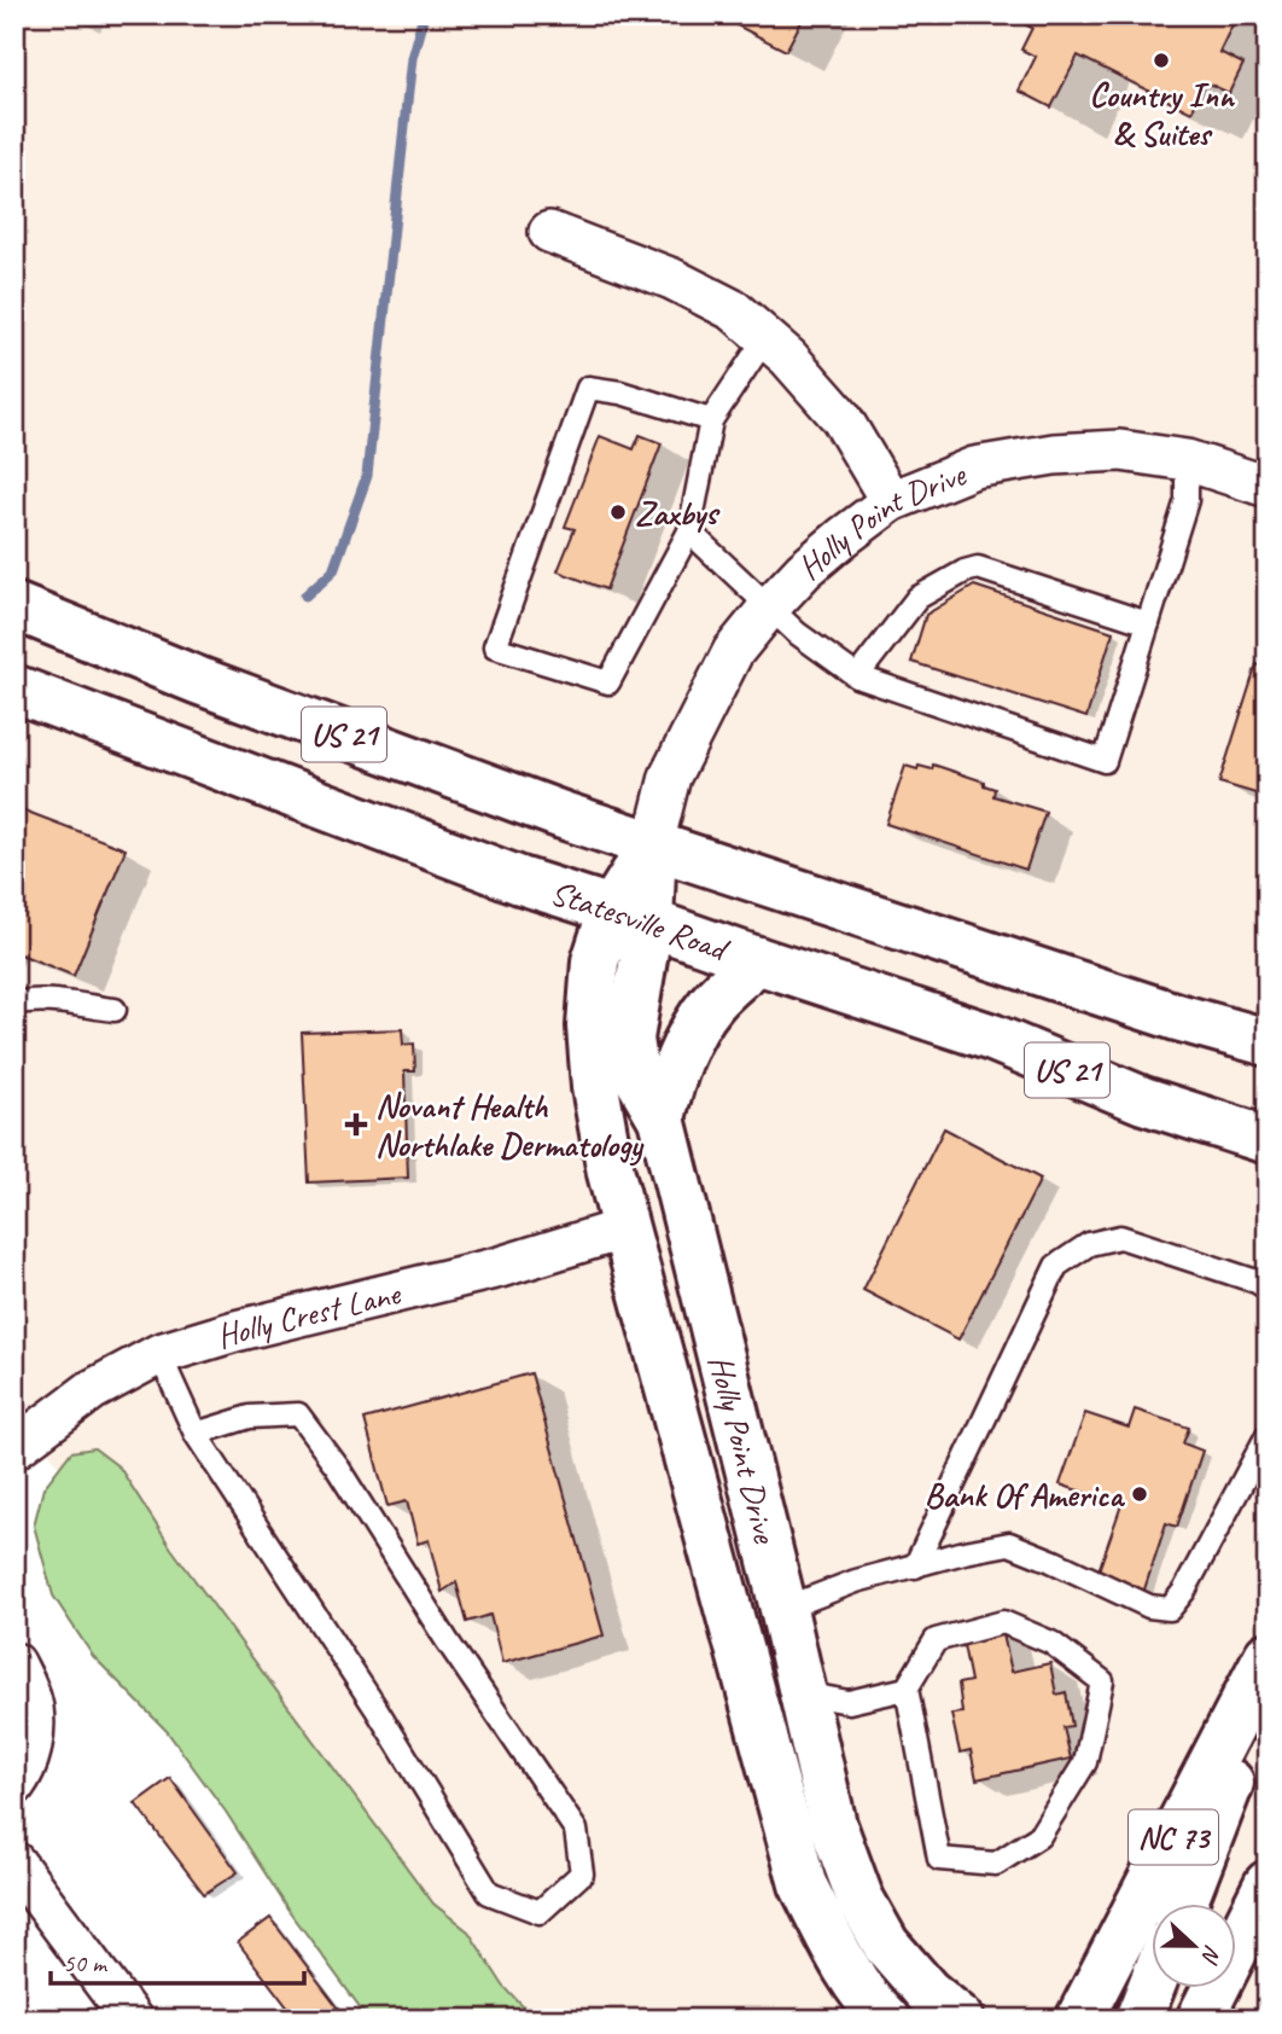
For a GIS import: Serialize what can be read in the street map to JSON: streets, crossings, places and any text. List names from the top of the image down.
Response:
{
  "streets": {
    "main road": [
      "Holly Point Drive",
      "US 21",
      "Statesville Road",
      "NC 73"
    ],
    "street": ["Holly Crest Lane"]
  },
  "crossings": [
    ["Holly Point Drive", "US 21"],
    ["Holly Point Drive", "Statesville Road"],
    ["Holly Point Drive", "Holly Crest Lane"]
  ],
  "places": {
    "other": ["Country Inn & Suites", "Zaxbys", "Bank Of America"],
    "health": ["Novant Health Northlake Dermatology"]
  },
  "scale_bar": "50 m",
  "north": "right"
}
